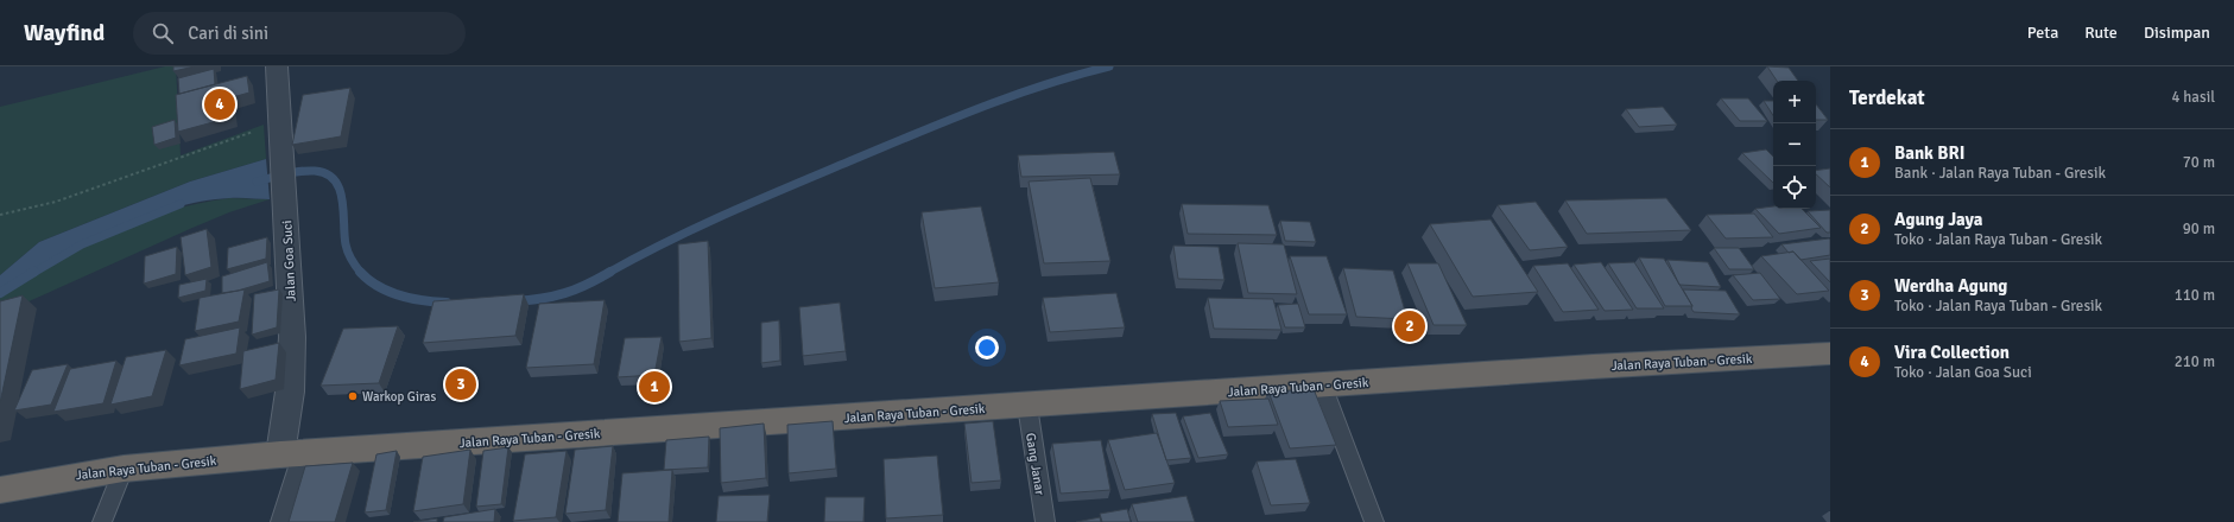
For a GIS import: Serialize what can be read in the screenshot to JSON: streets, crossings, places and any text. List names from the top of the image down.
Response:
{
  "streets": {
    "highway": ["Jalan Raya Tuban - Gresik"],
    "street": ["Jalan Goa Suci"],
    "lane": ["Gang Janar"]
  },
  "crossings": [
    ["Jalan Goa Suci", "Jalan Raya Tuban - Gresik"],
    ["Jalan Raya Tuban - Gresik", "Gang Janar"]
  ],
  "places": ["Warkop Giras"],
  "page": {
    "header": "Wayfind",
    "search": "Cari di sini",
    "nav": ["Peta", "Rute", "Disimpan"],
    "heading": ["Terdekat", "4 hasil"],
    "map_buttons": ["+", "−"],
    "pins": [
      "4",
      "2",
      "3",
      "1"
    ],
    "list": [
      {
        "mark": "1",
        "name": "Bank BRI",
        "note": "Bank · Jalan Raya Tuban - Gresik",
        "value": "70 m"
      },
      {
        "mark": "2",
        "name": "Agung Jaya",
        "note": "Toko · Jalan Raya Tuban - Gresik",
        "value": "90 m"
      },
      {
        "mark": "3",
        "name": "Werdha Agung",
        "note": "Toko · Jalan Raya Tuban - Gresik",
        "value": "110 m"
      },
      {
        "mark": "4",
        "name": "Vira Collection",
        "note": "Toko · Jalan Goa Suci",
        "value": "210 m"
      }
    ]
  }
}
